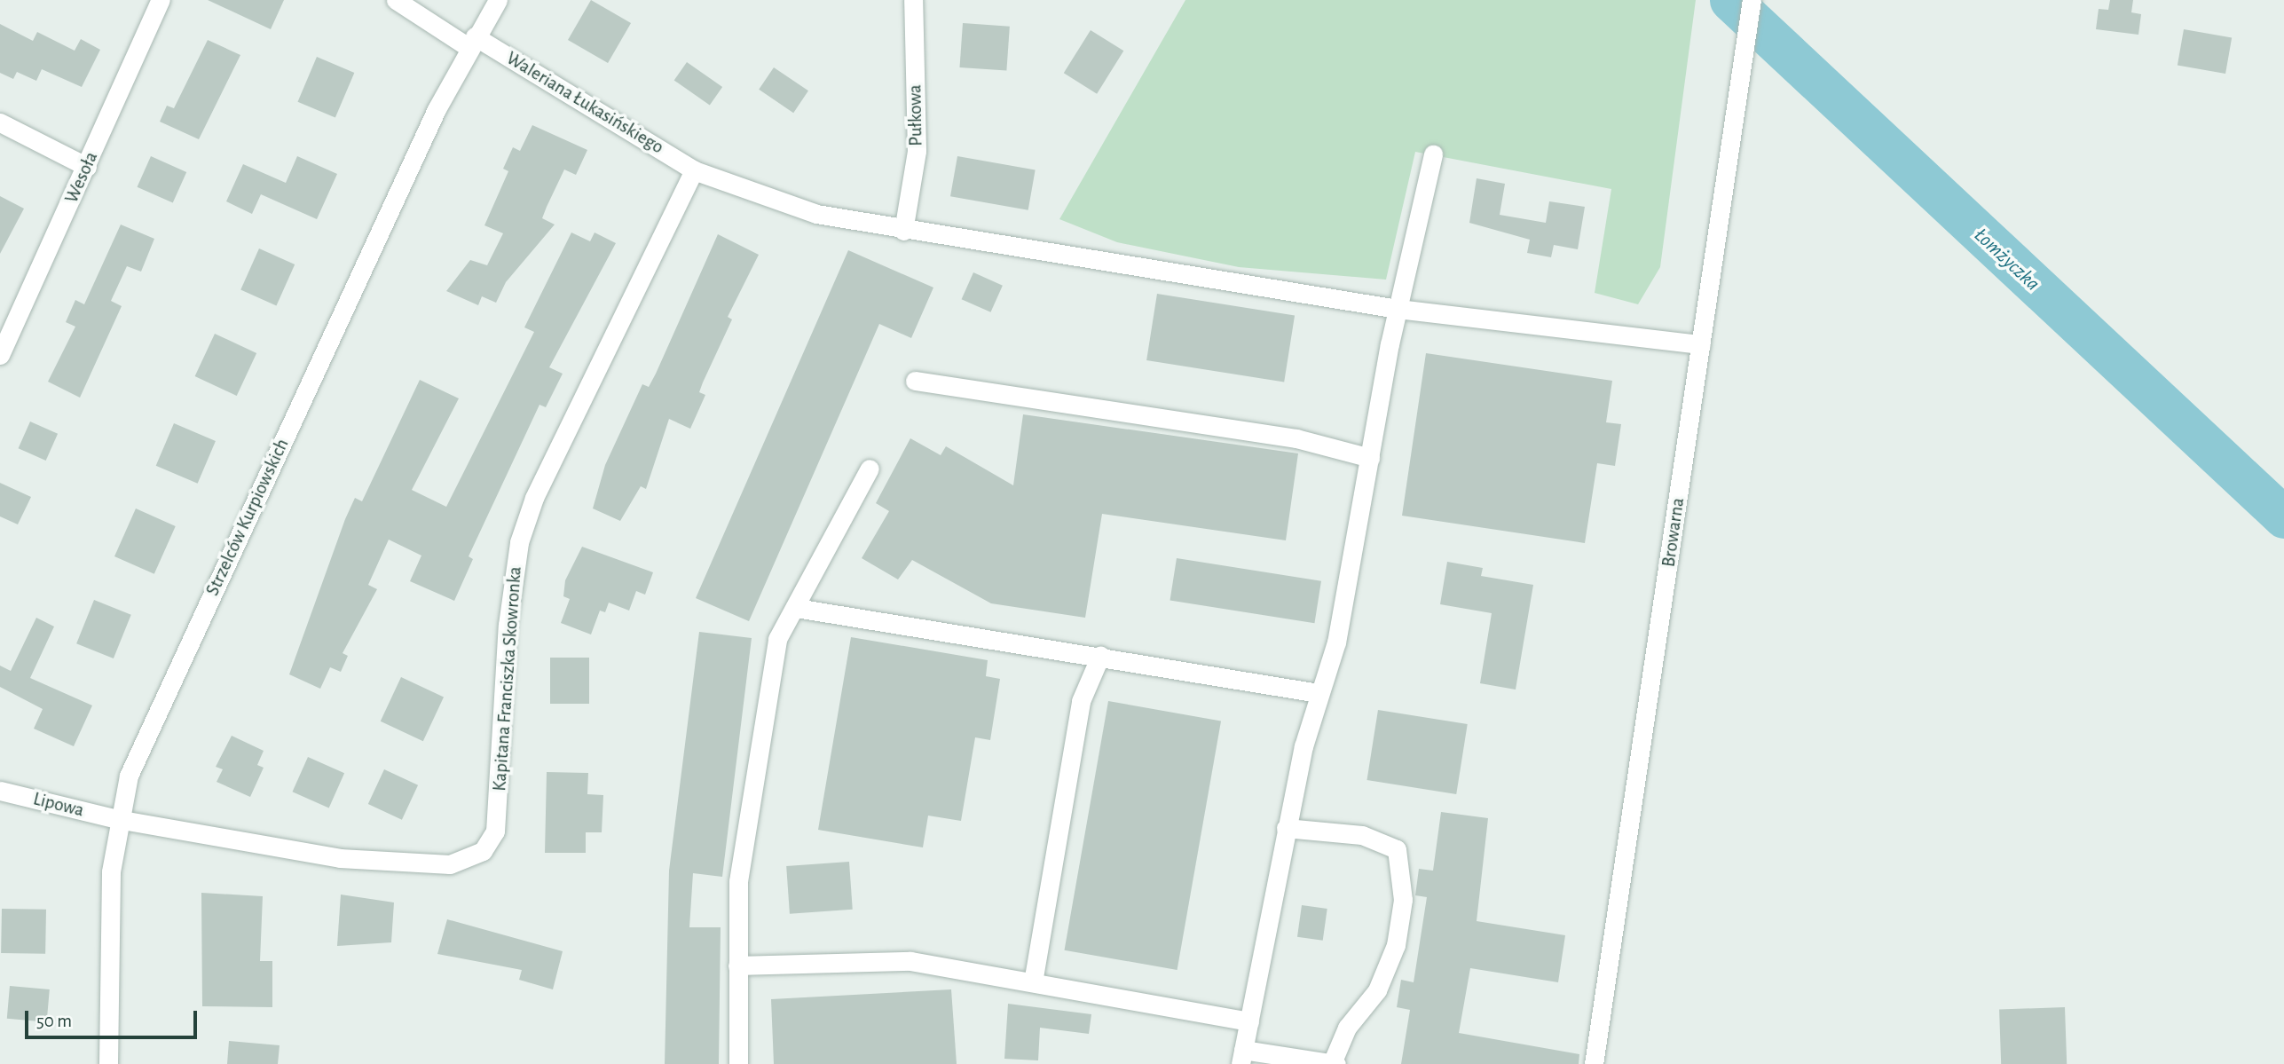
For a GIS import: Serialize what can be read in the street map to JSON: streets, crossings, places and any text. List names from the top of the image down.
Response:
{
  "streets": {
    "street": [
      "Waleriana Łukasińskiego",
      "Pułkowa",
      "Wesoła",
      "Strzelców Kurpiowskich",
      "Browarna",
      "Kapitana Franciszka Skowronka",
      "Lipowa"
    ]
  },
  "crossings": [
    ["Waleriana Łukasińskiego", "Pułkowa"],
    ["Waleriana Łukasińskiego", "Strzelców Kurpiowskich"],
    ["Waleriana Łukasińskiego", "Browarna"],
    ["Waleriana Łukasińskiego", "Kapitana Franciszka Skowronka"],
    ["Strzelców Kurpiowskich", "Kapitana Franciszka Skowronka"],
    ["Strzelców Kurpiowskich", "Lipowa"],
    ["Kapitana Franciszka Skowronka", "Lipowa"]
  ],
  "water": ["Łomżyczka"],
  "scale_bar": "50 m"
}
